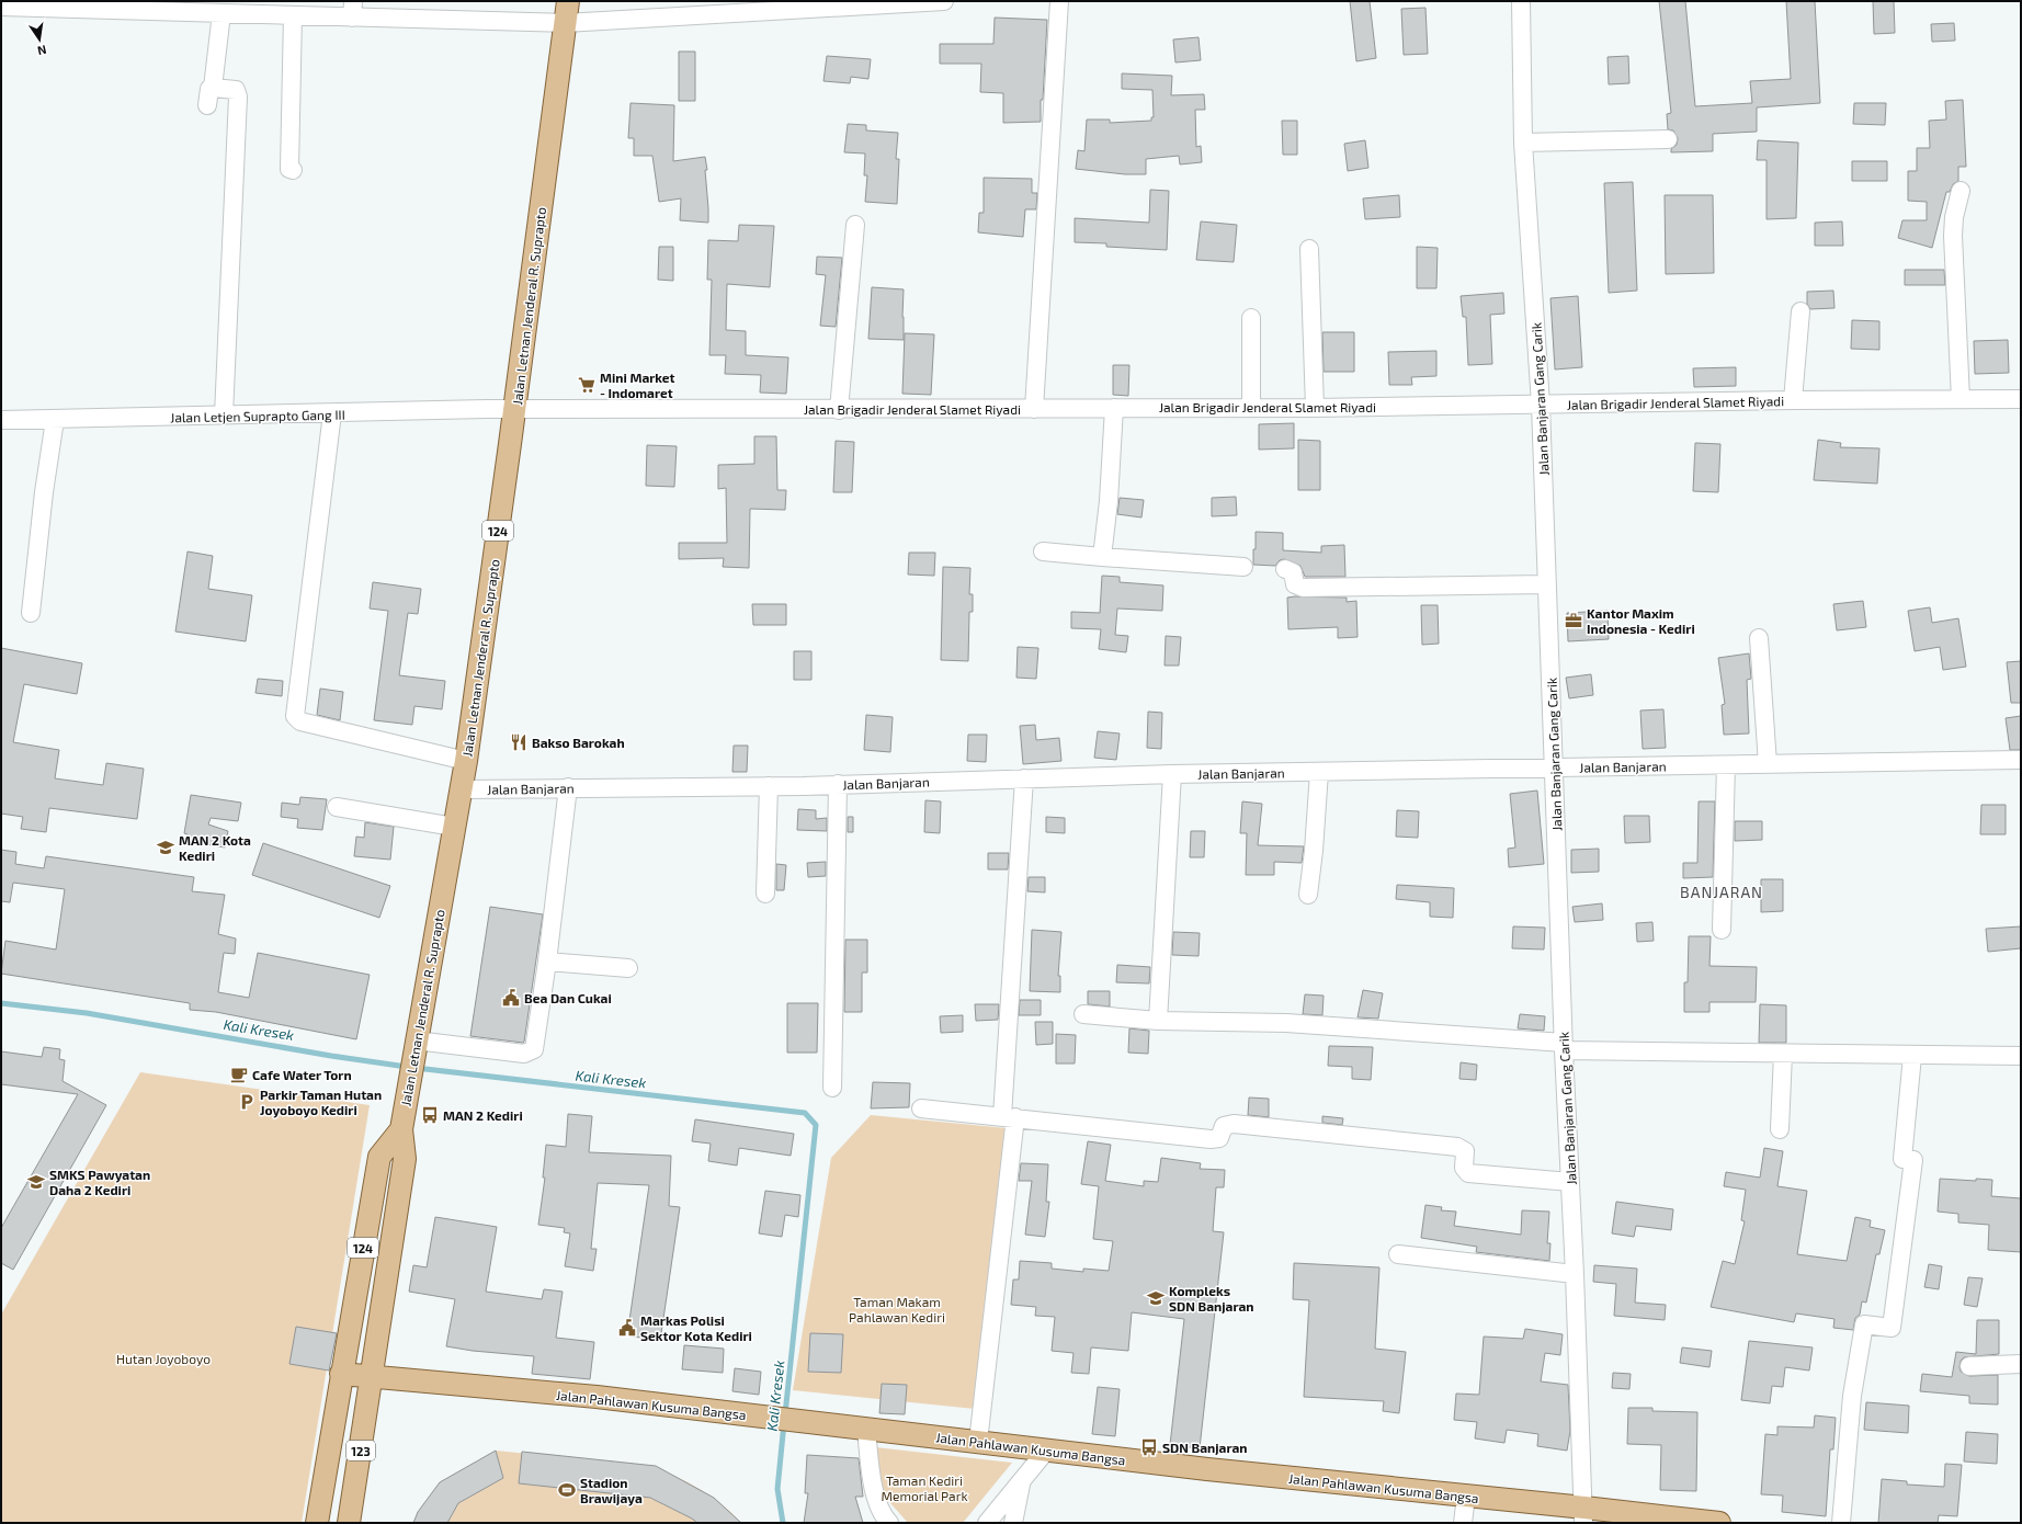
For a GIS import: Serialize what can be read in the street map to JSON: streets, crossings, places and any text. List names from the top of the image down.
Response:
{
  "streets": {
    "main road": [
      "Jalan Letnan Jenderal R. Suprapto",
      "124",
      "Jalan Pahlawan Kusuma Bangsa",
      "123"
    ],
    "street": [
      "Jalan Banjaran Gang Carik",
      "Jalan Brigadir Jenderal Slamet Riyadi",
      "Jalan Letjen Suprapto Gang III",
      "Jalan Banjaran"
    ]
  },
  "crossings": [
    ["Jalan Letnan Jenderal R. Suprapto", "Jalan Brigadir Jenderal Slamet Riyadi"],
    ["Jalan Letnan Jenderal R. Suprapto", "Jalan Letjen Suprapto Gang III"],
    ["Jalan Letnan Jenderal R. Suprapto", "Jalan Banjaran"],
    ["Jalan Letnan Jenderal R. Suprapto", "Jalan Pahlawan Kusuma Bangsa"],
    ["Jalan Letnan Jenderal R. Suprapto", "123"],
    ["Jalan Banjaran Gang Carik", "Jalan Brigadir Jenderal Slamet Riyadi"],
    ["Jalan Banjaran Gang Carik", "Jalan Banjaran"],
    ["Jalan Banjaran Gang Carik", "Jalan Pahlawan Kusuma Bangsa"],
    ["Jalan Brigadir Jenderal Slamet Riyadi", "Jalan Letjen Suprapto Gang III"],
    ["Jalan Pahlawan Kusuma Bangsa", "123"]
  ],
  "districts": ["BANJARAN"],
  "water": ["Kali Kresek"],
  "parks": ["Taman Makam Pahlawan Kediri", "Hutan Joyoboyo", "Taman Kediri Memorial Park"],
  "places": {
    "supermarket": ["Mini Market - Indomaret"],
    "office": ["Kantor Maxim Indonesia - Kediri"],
    "restaurant": ["Bakso Barokah"],
    "school or university": ["MAN 2 Kota Kediri", "SMKS Pawyatan Daha 2 Kediri", "Kompleks SDN Banjaran"],
    "public building": ["Bea Dan Cukai", "Markas Polisi Sektor Kota Kediri"],
    "cafe": ["Cafe Water Torn"],
    "parking": ["Parkir Taman Hutan Joyoboyo Kediri"],
    "bus stop": ["MAN 2 Kediri", "SDN Banjaran"],
    "sports": ["Stadion Brawijaya"]
  },
  "north": "bottom"
}
